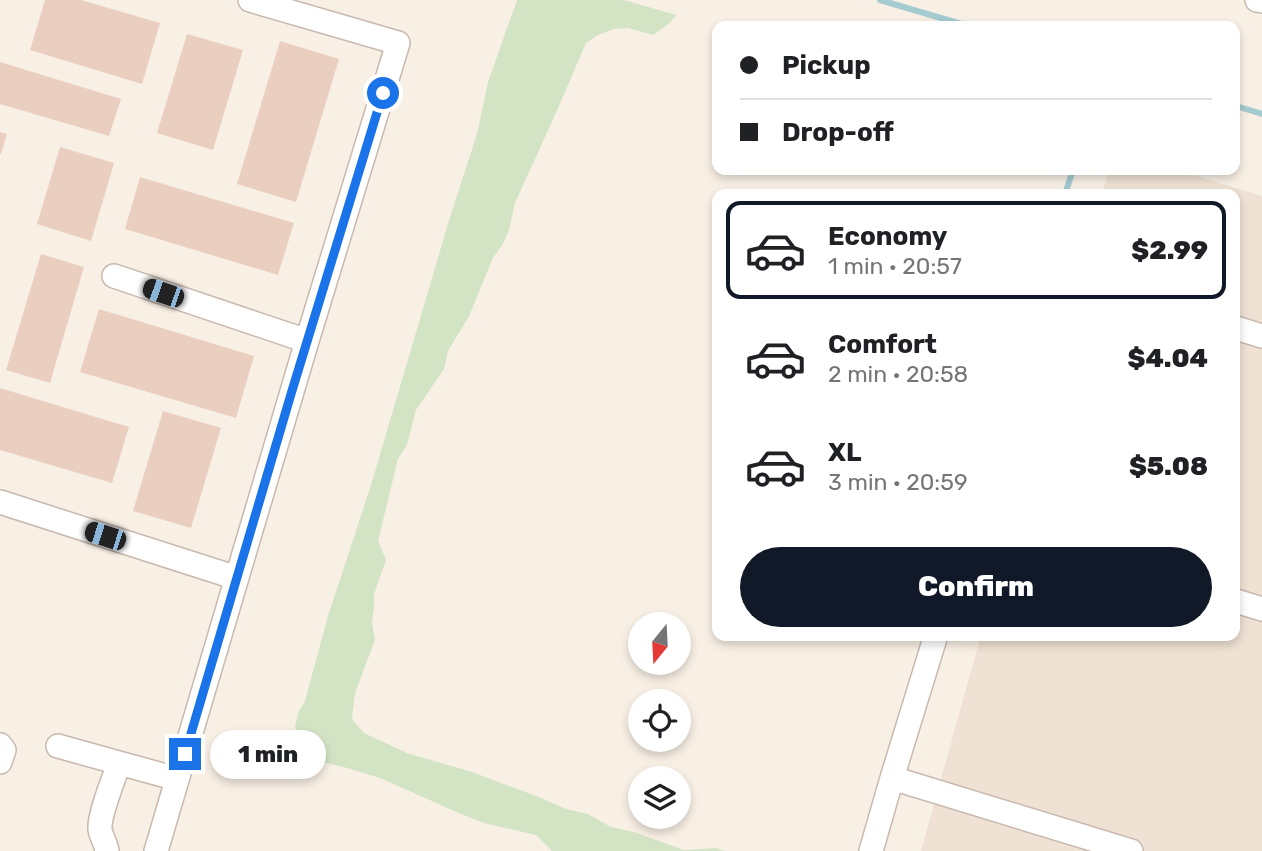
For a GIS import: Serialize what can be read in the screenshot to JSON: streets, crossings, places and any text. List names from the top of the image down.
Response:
{
  "north": "bottom",
  "page": {
    "banner": ["Pickup", "Drop-off"],
    "list": [
      {
        "name": "Economy",
        "note": "1 min · 20:57",
        "value": "$2.99"
      },
      {
        "name": "Comfort",
        "note": "2 min · 20:58",
        "value": "$4.04"
      },
      {
        "name": "XL",
        "note": "3 min · 20:59",
        "value": "$5.08"
      }
    ],
    "buttons": "Confirm",
    "bubble": "1 min"
  }
}
